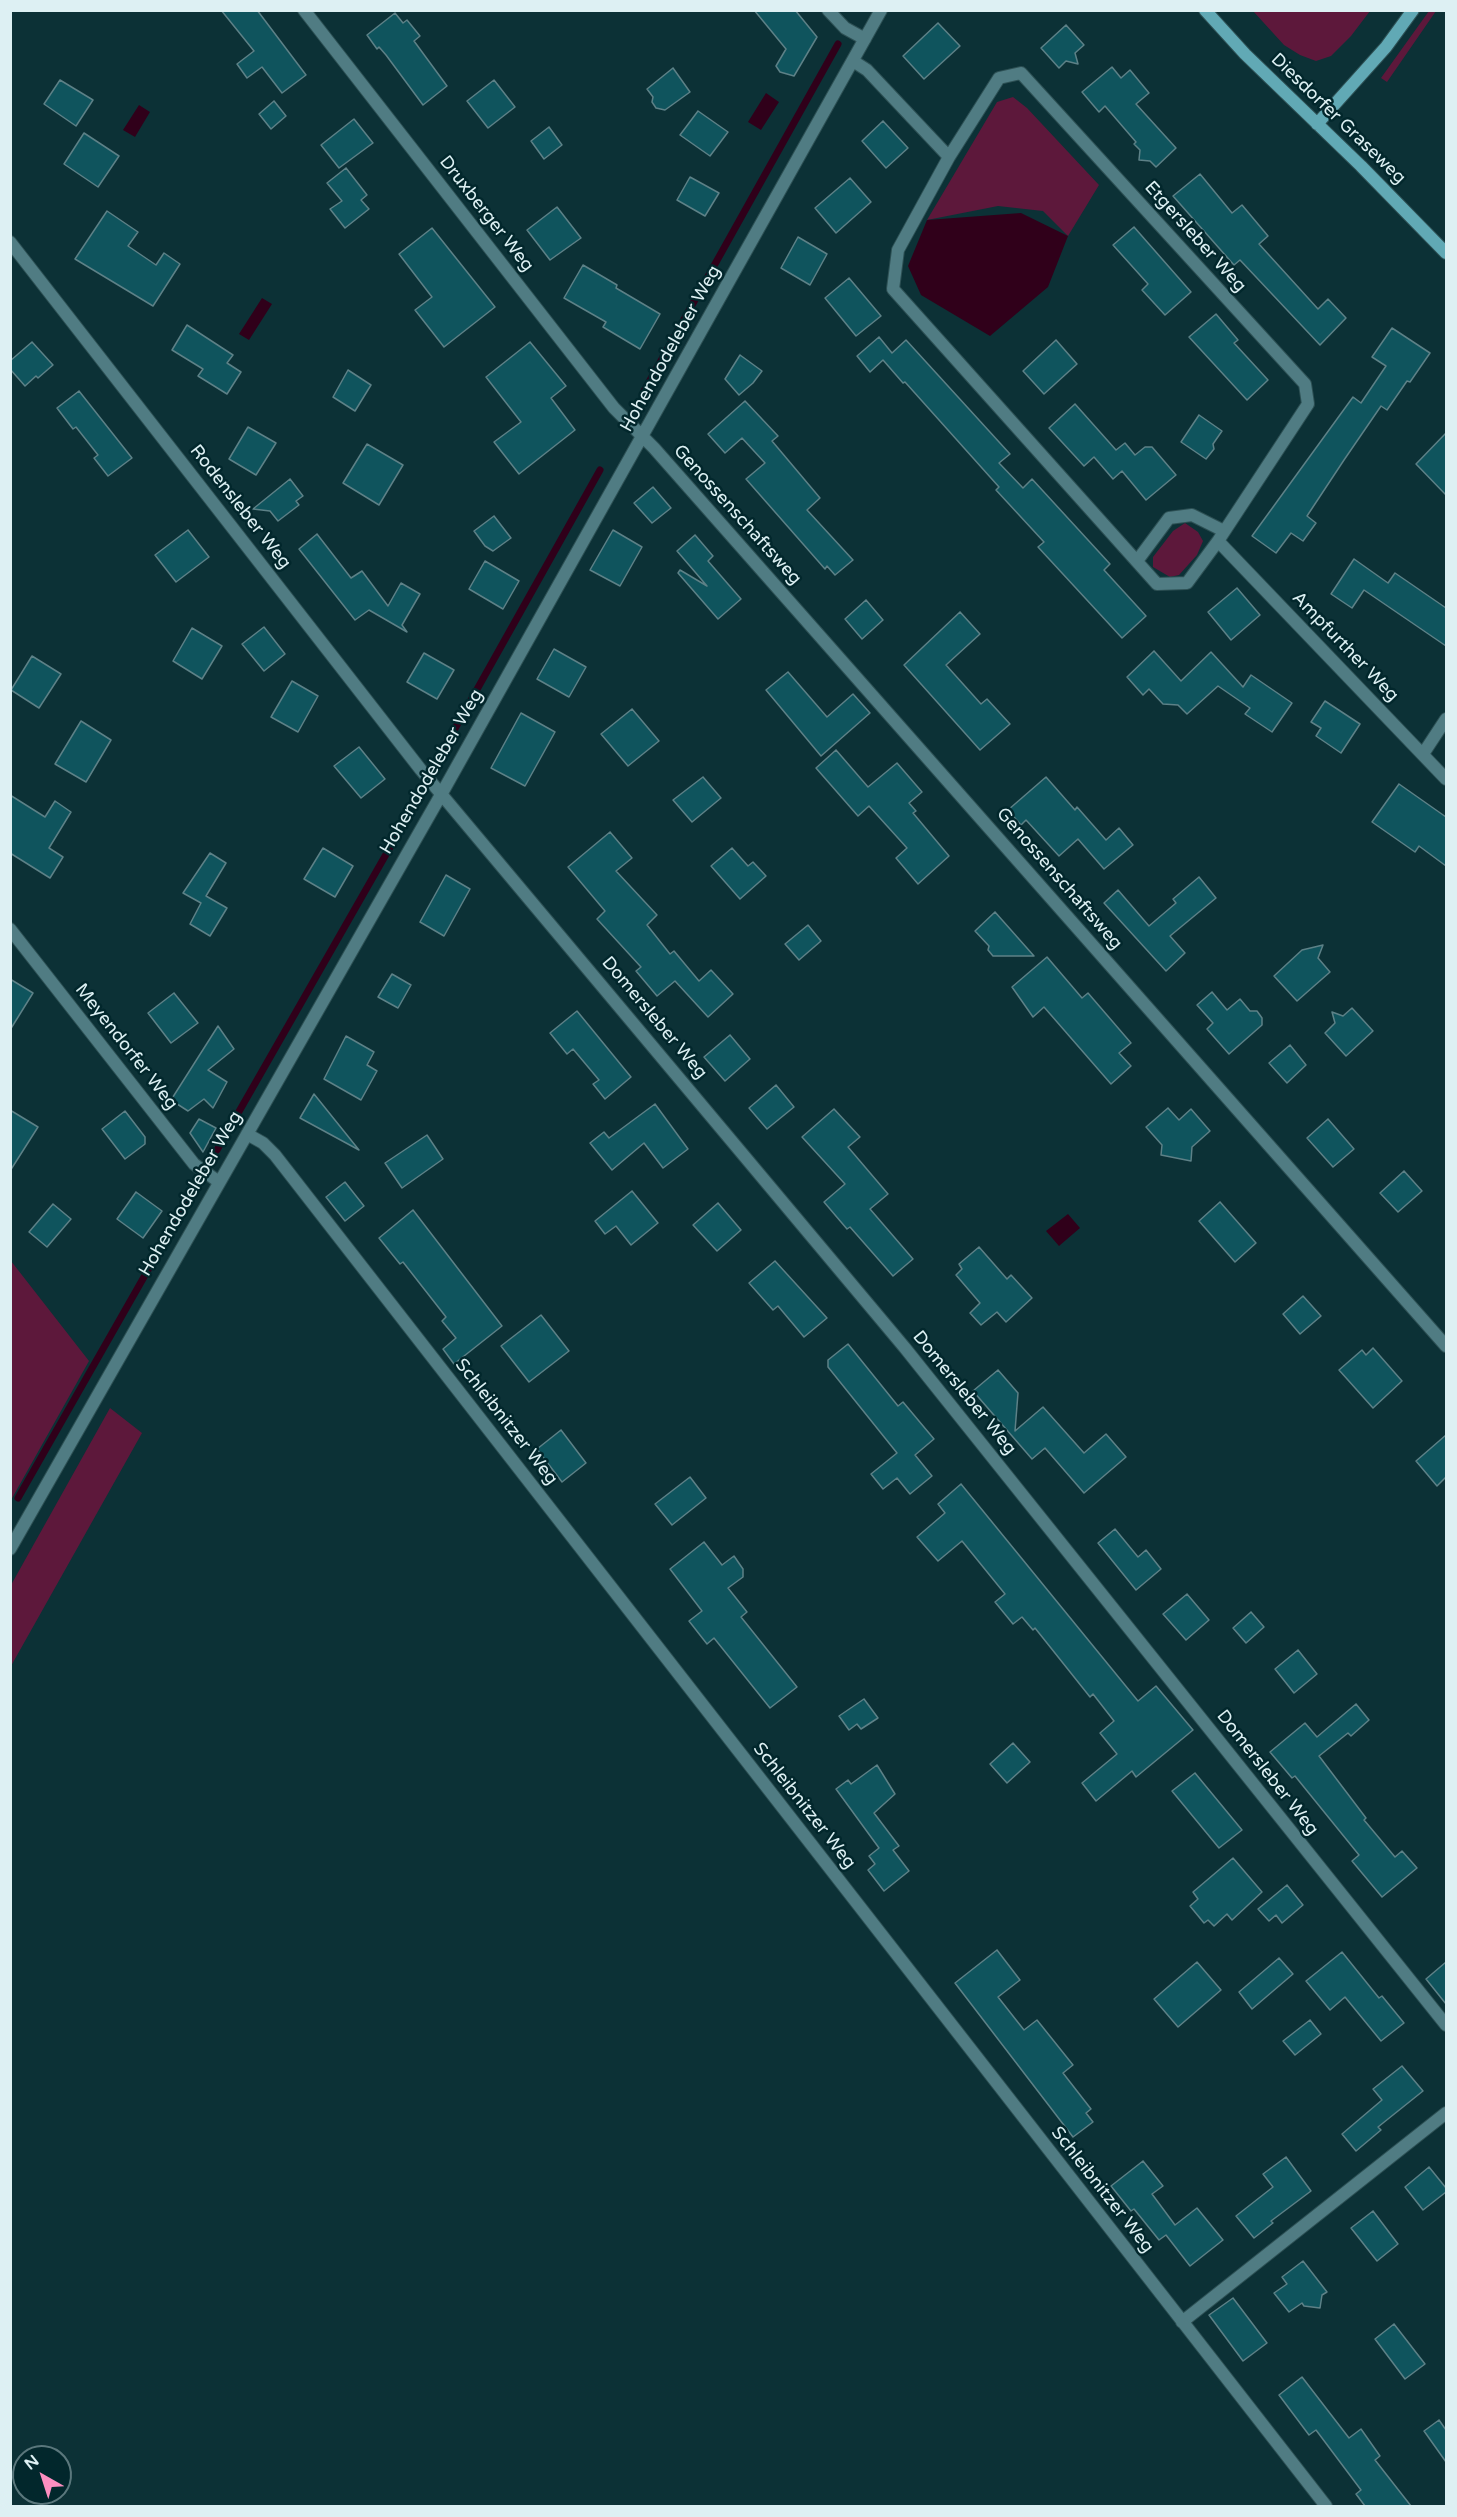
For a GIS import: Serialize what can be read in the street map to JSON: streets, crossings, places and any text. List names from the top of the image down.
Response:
{
  "streets": {
    "main road": ["Diesdorfer Graseweg"],
    "street": [
      "Druxberger Weg",
      "Etgersleber Weg",
      "Hohendodeleber Weg",
      "Rodensleber Weg",
      "Genossenschaftsweg",
      "Ampfurther Weg",
      "Domersleber Weg",
      "Meyendorfer Weg",
      "Schleibnitzer Weg"
    ]
  },
  "crossings": [
    ["Druxberger Weg", "Hohendodeleber Weg"],
    ["Druxberger Weg", "Genossenschaftsweg"],
    ["Etgersleber Weg", "Ampfurther Weg"],
    ["Hohendodeleber Weg", "Rodensleber Weg"],
    ["Hohendodeleber Weg", "Genossenschaftsweg"],
    ["Hohendodeleber Weg", "Domersleber Weg"],
    ["Hohendodeleber Weg", "Meyendorfer Weg"],
    ["Hohendodeleber Weg", "Schleibnitzer Weg"],
    ["Rodensleber Weg", "Domersleber Weg"]
  ],
  "north": "top left"
}
